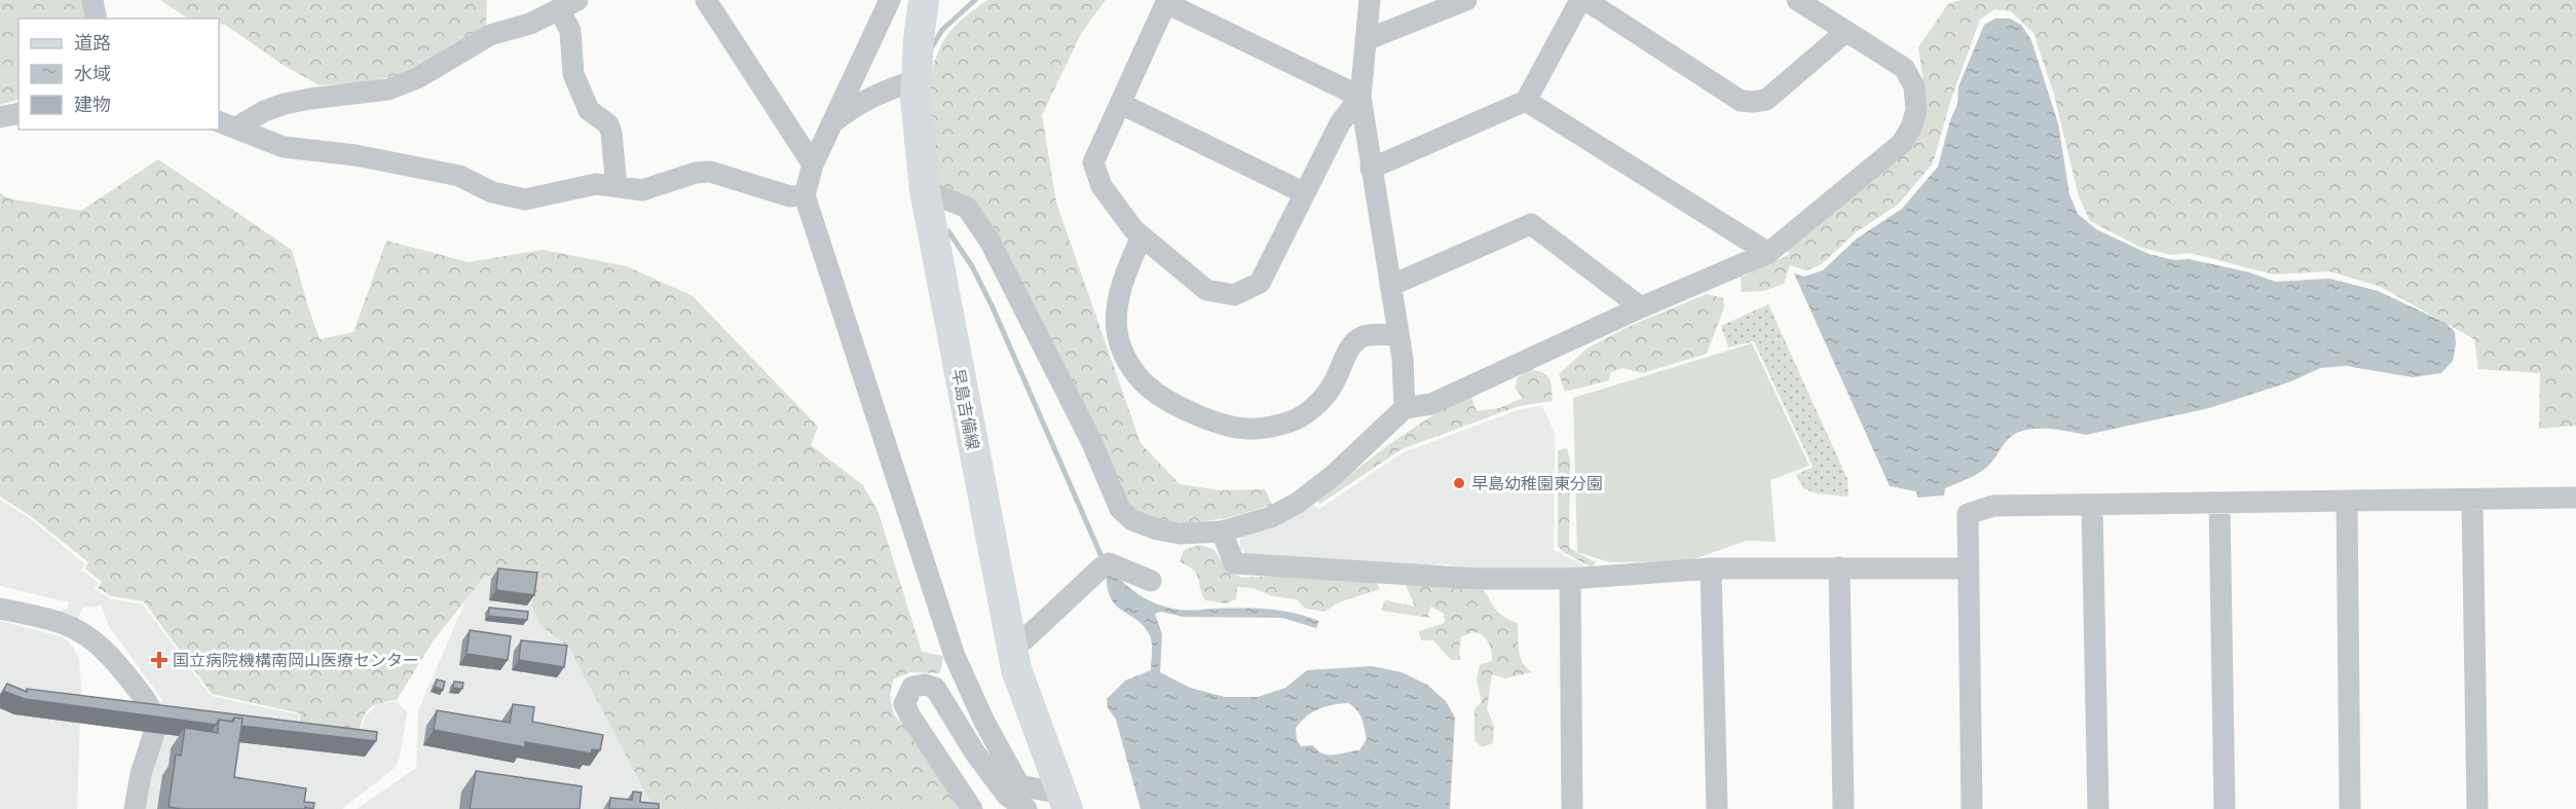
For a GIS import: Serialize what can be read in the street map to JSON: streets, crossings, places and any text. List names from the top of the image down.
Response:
{
  "streets": {
    "main road": ["早島吉備線"]
  },
  "places": {
    "other": ["早島幼稚園東分園"],
    "health": ["国立病院機構南岡山医療センター"]
  },
  "legend": ["道路", "水域", "建物"]
}
